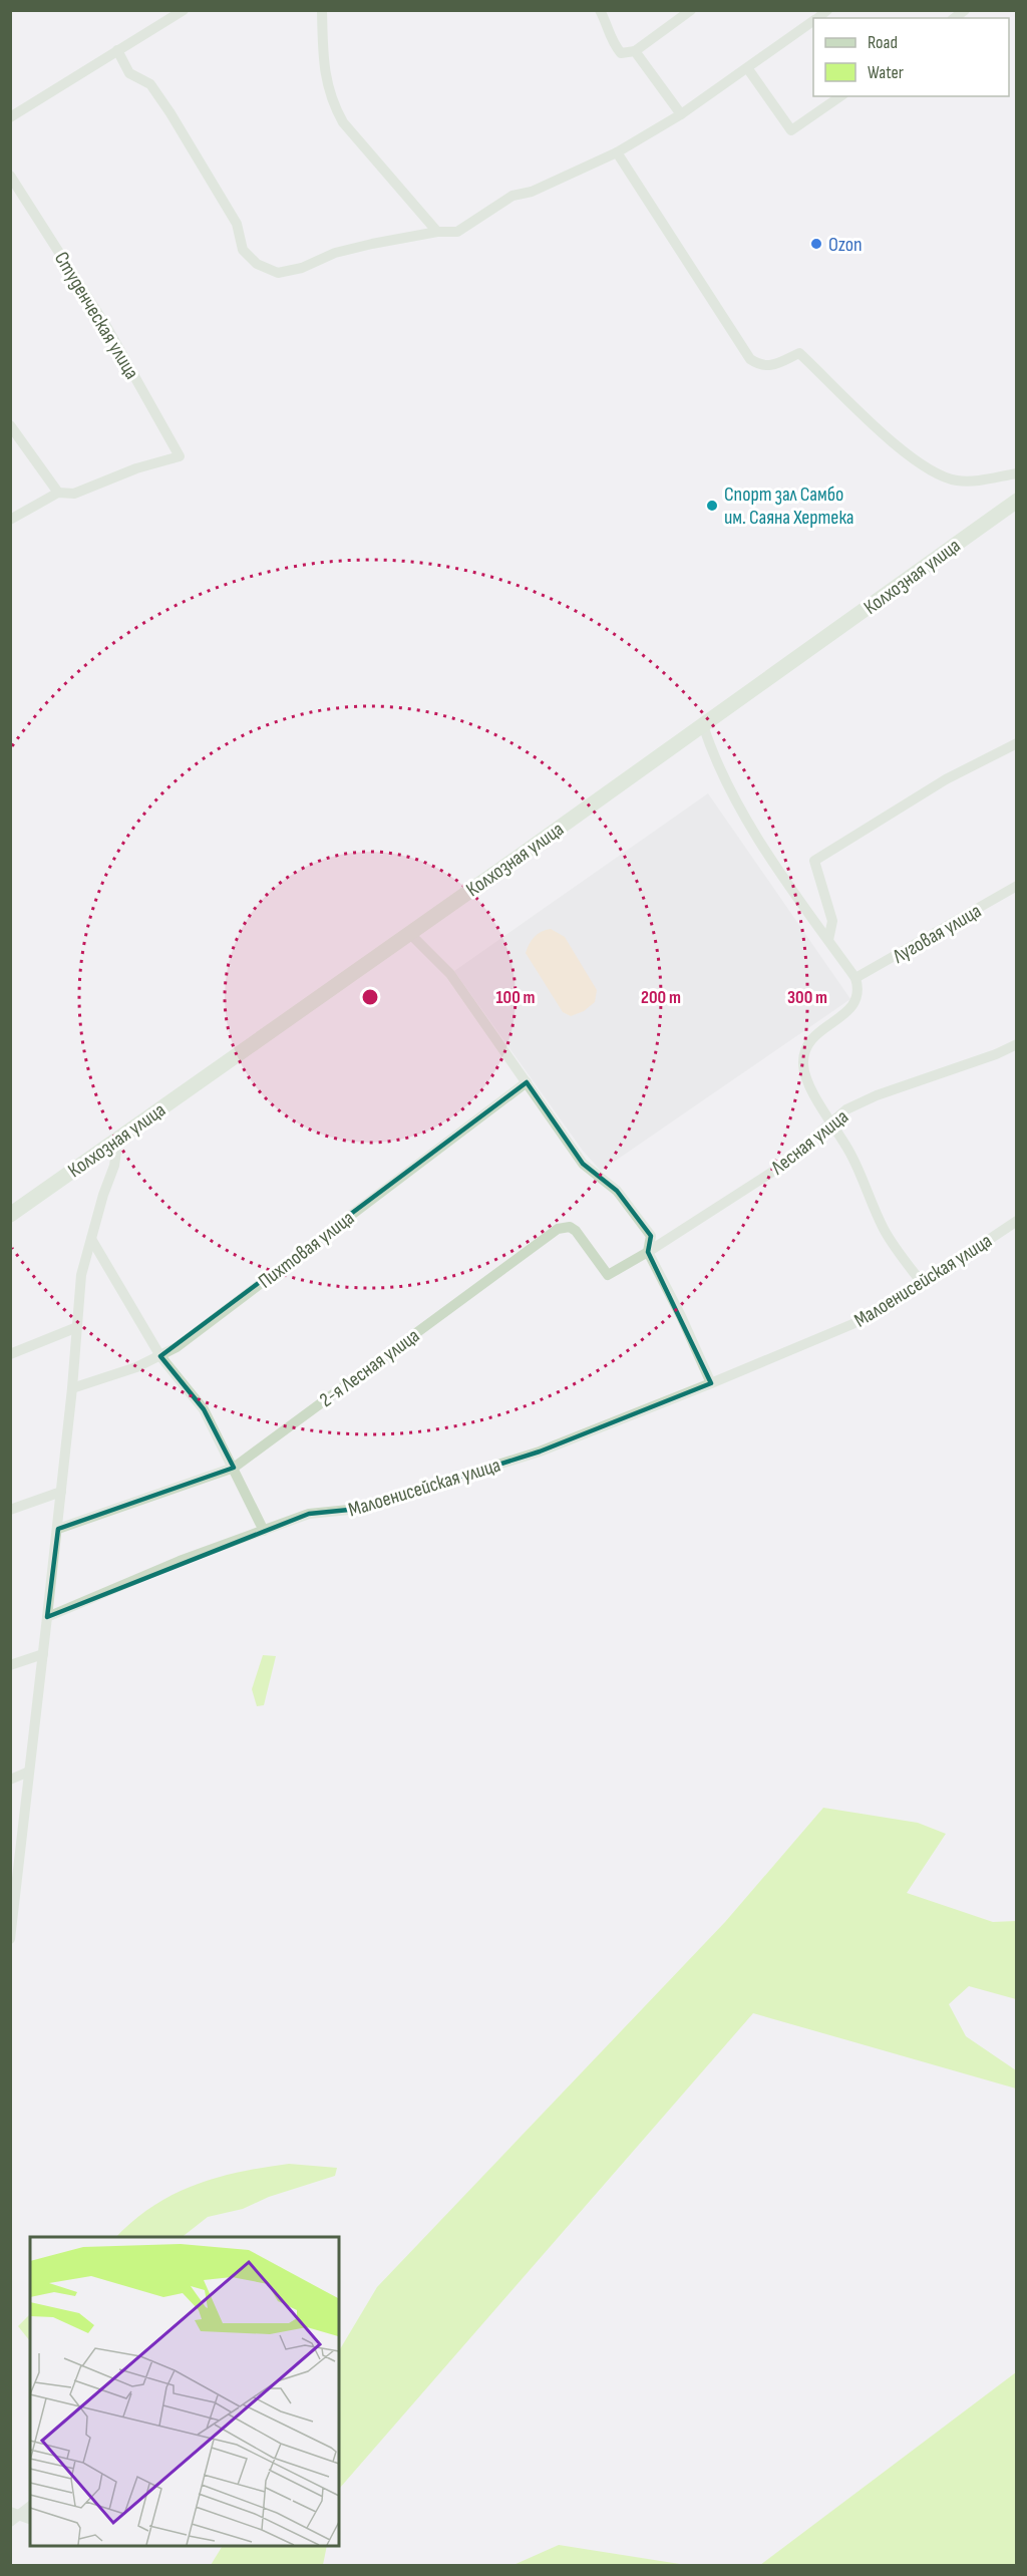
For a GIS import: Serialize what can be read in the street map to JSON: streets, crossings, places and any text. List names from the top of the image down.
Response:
{
  "streets": {
    "main road": ["Колхозная улица"],
    "street": [
      "Студенческая улица",
      "Луговая улица",
      "Лесная улица",
      "Пихтовая улица",
      "Малоенисейская улица",
      "2-я Лесная улица"
    ]
  },
  "crossings": [
    ["Лесная улица", "2-я Лесная улица"]
  ],
  "places": ["Ozon", "Спорт зал Самбо им. Саяна Хертека"],
  "legend": ["Road", "Water"],
  "rings": ["100 m", "200 m", "300 m"]
}
